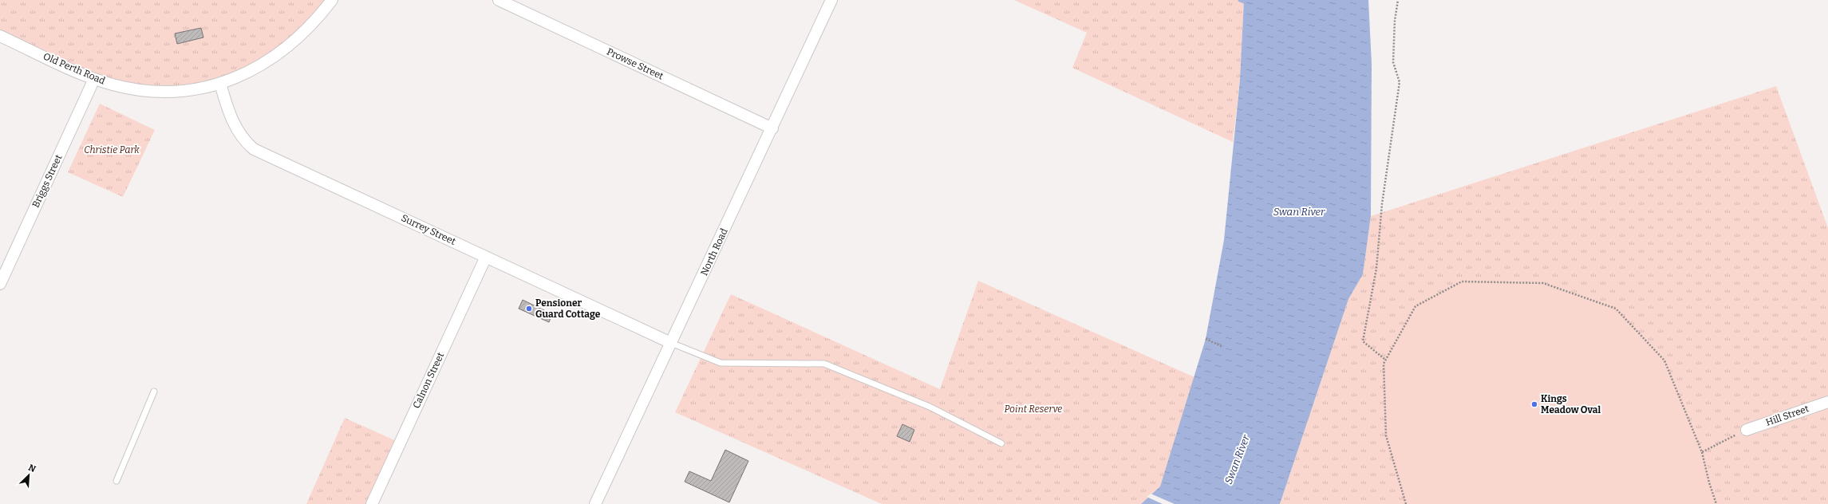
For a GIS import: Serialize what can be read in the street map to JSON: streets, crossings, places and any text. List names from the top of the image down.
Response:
{
  "streets": {
    "street": [
      "Prowse Street",
      "Old Perth Road",
      "Briggs Street",
      "Surrey Street",
      "North Road",
      "Calnon Street",
      "Hill Street"
    ]
  },
  "crossings": [
    ["Prowse Street", "North Road"],
    ["Old Perth Road", "Briggs Street"],
    ["Old Perth Road", "Surrey Street"],
    ["Surrey Street", "North Road"],
    ["Surrey Street", "Calnon Street"]
  ],
  "water": ["Swan River"],
  "parks": ["Christie Park", "Point Reserve"],
  "places": ["Pensioner Guard Cottage", "Kings Meadow Oval"],
  "north": "top right"
}
